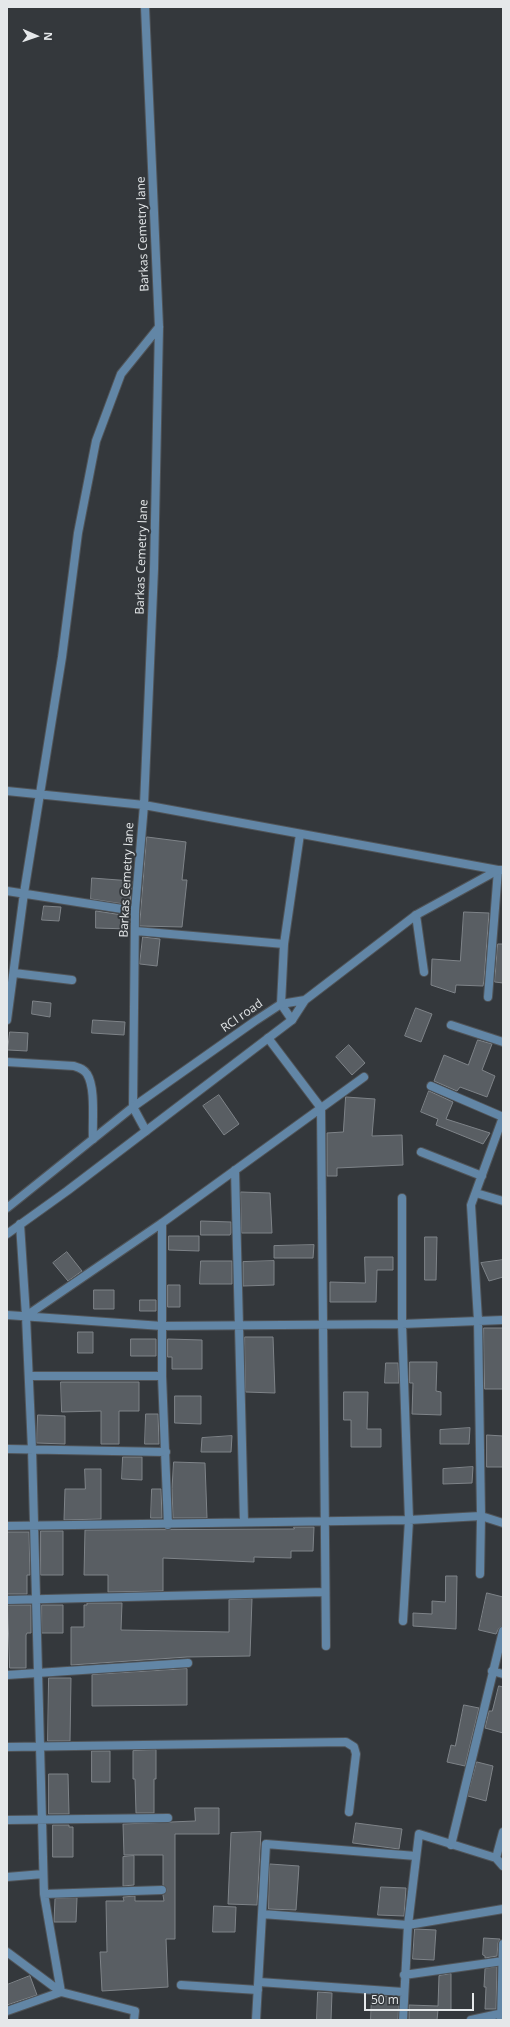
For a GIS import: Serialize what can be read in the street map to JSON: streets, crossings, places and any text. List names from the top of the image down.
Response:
{
  "streets": {
    "street": ["Barkas Cemetry lane", "RCI road"]
  },
  "crossings": [
    ["Barkas Cemetry lane", "RCI road"]
  ],
  "scale_bar": "50 m",
  "north": "right"
}
